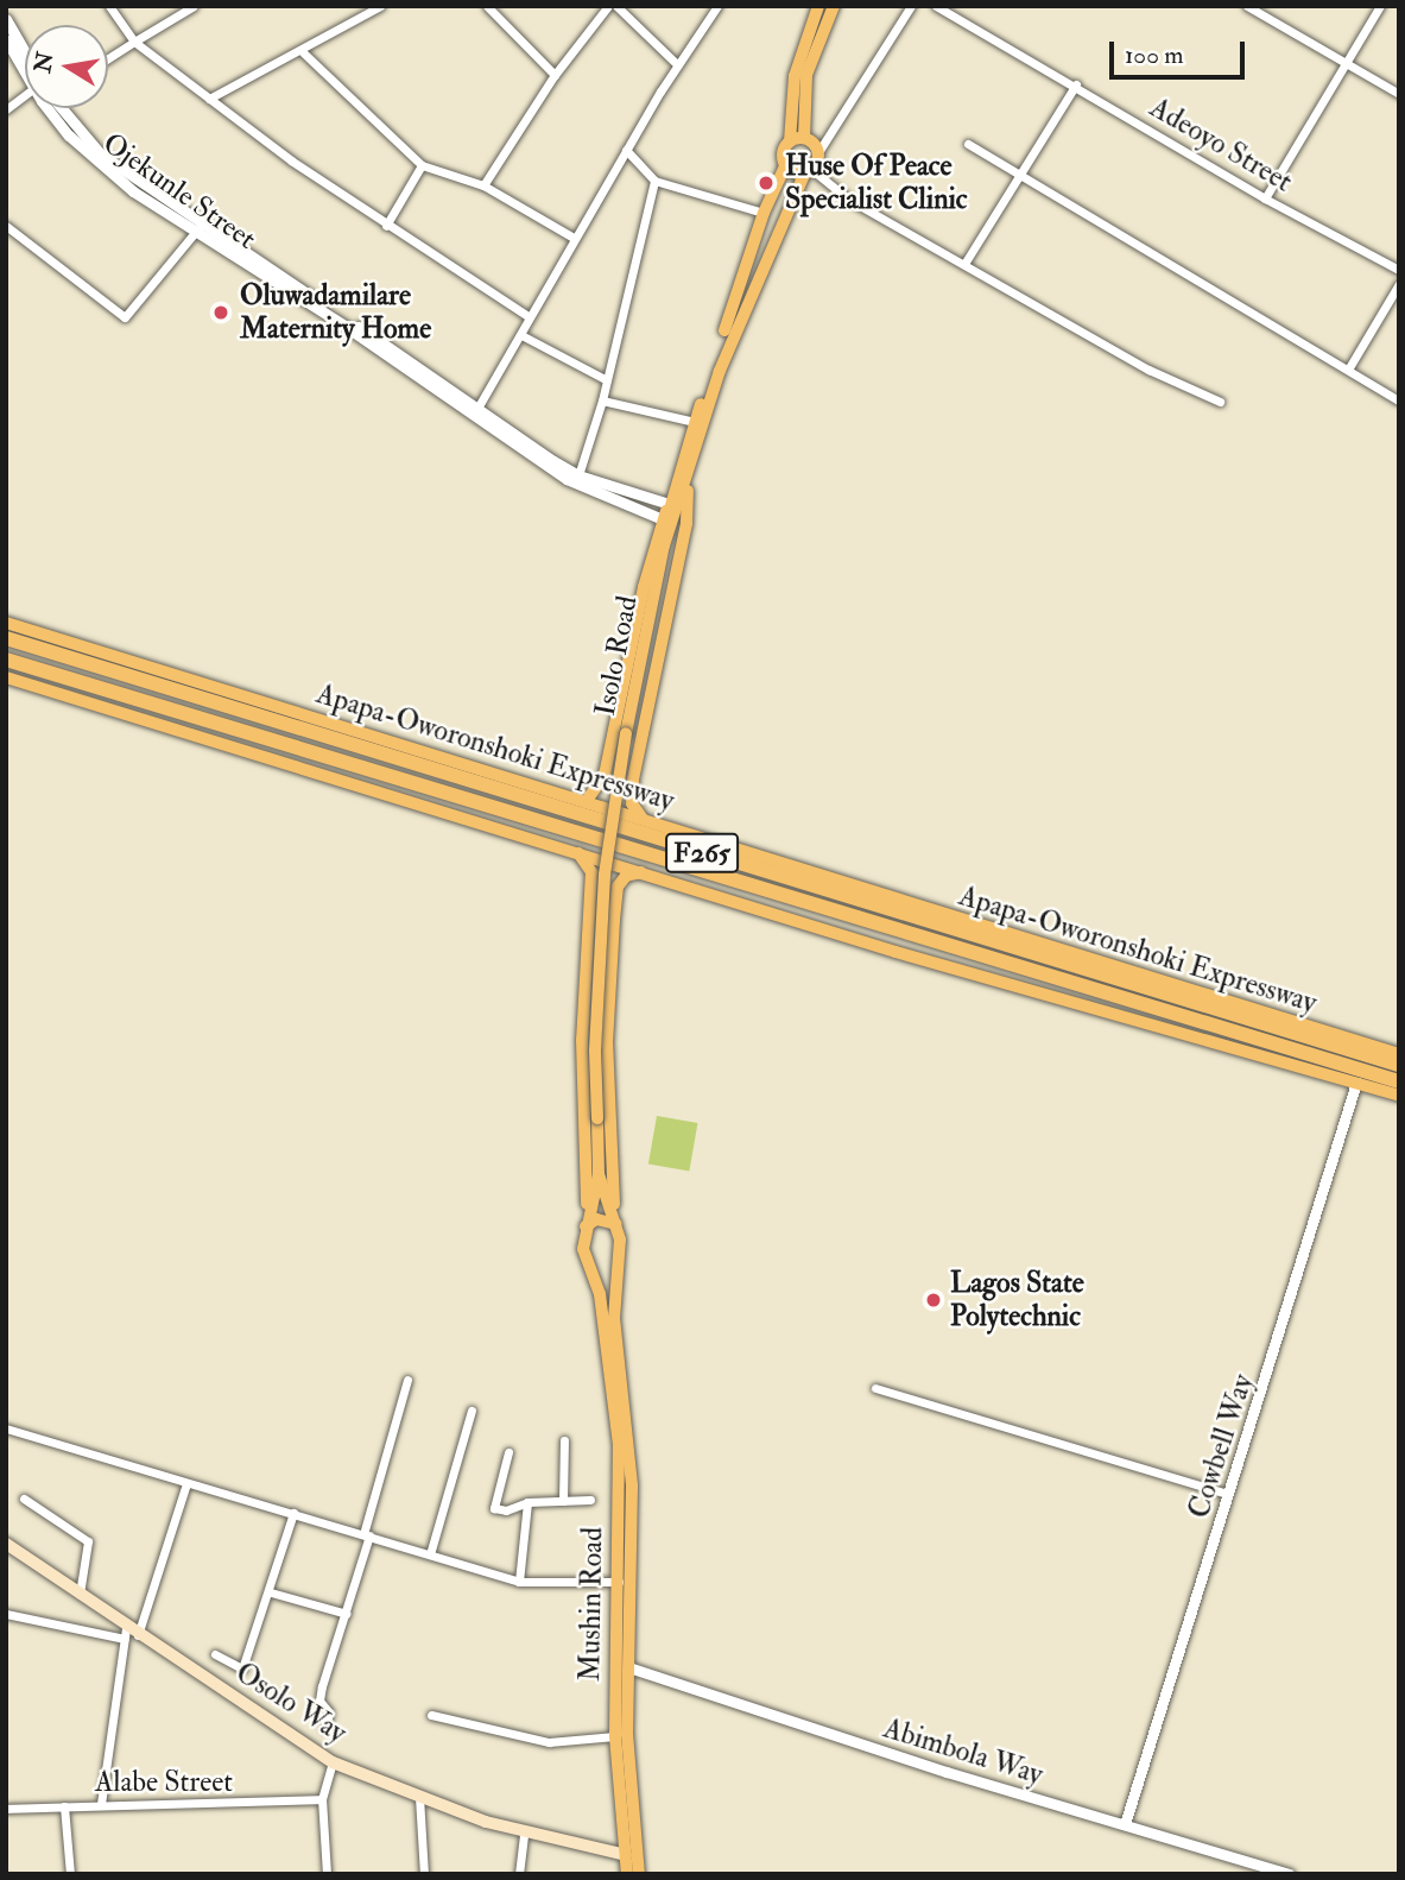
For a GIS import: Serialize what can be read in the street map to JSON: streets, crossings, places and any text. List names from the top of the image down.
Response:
{
  "streets": {
    "highway": ["Apapa-Oworonshoki Expressway", "F265"],
    "main road": ["Isolo Road", "Mushin Road", "Osolo Way"],
    "street": [
      "Adeoyo Street",
      "Ojekunle Street",
      "Cowbell Way",
      "Abimbola Way",
      "Alabe Street"
    ]
  },
  "crossings": [
    ["Cowbell Way", "Abimbola Way"],
    ["Mushin Road", "Osolo Way"],
    ["Mushin Road", "Abimbola Way"]
  ],
  "places": ["Huse Of Peace Specialist Clinic", "Oluwadamilare Maternity Home", "Lagos State Polytechnic"],
  "scale_bar": "100 m",
  "north": "left"
}
